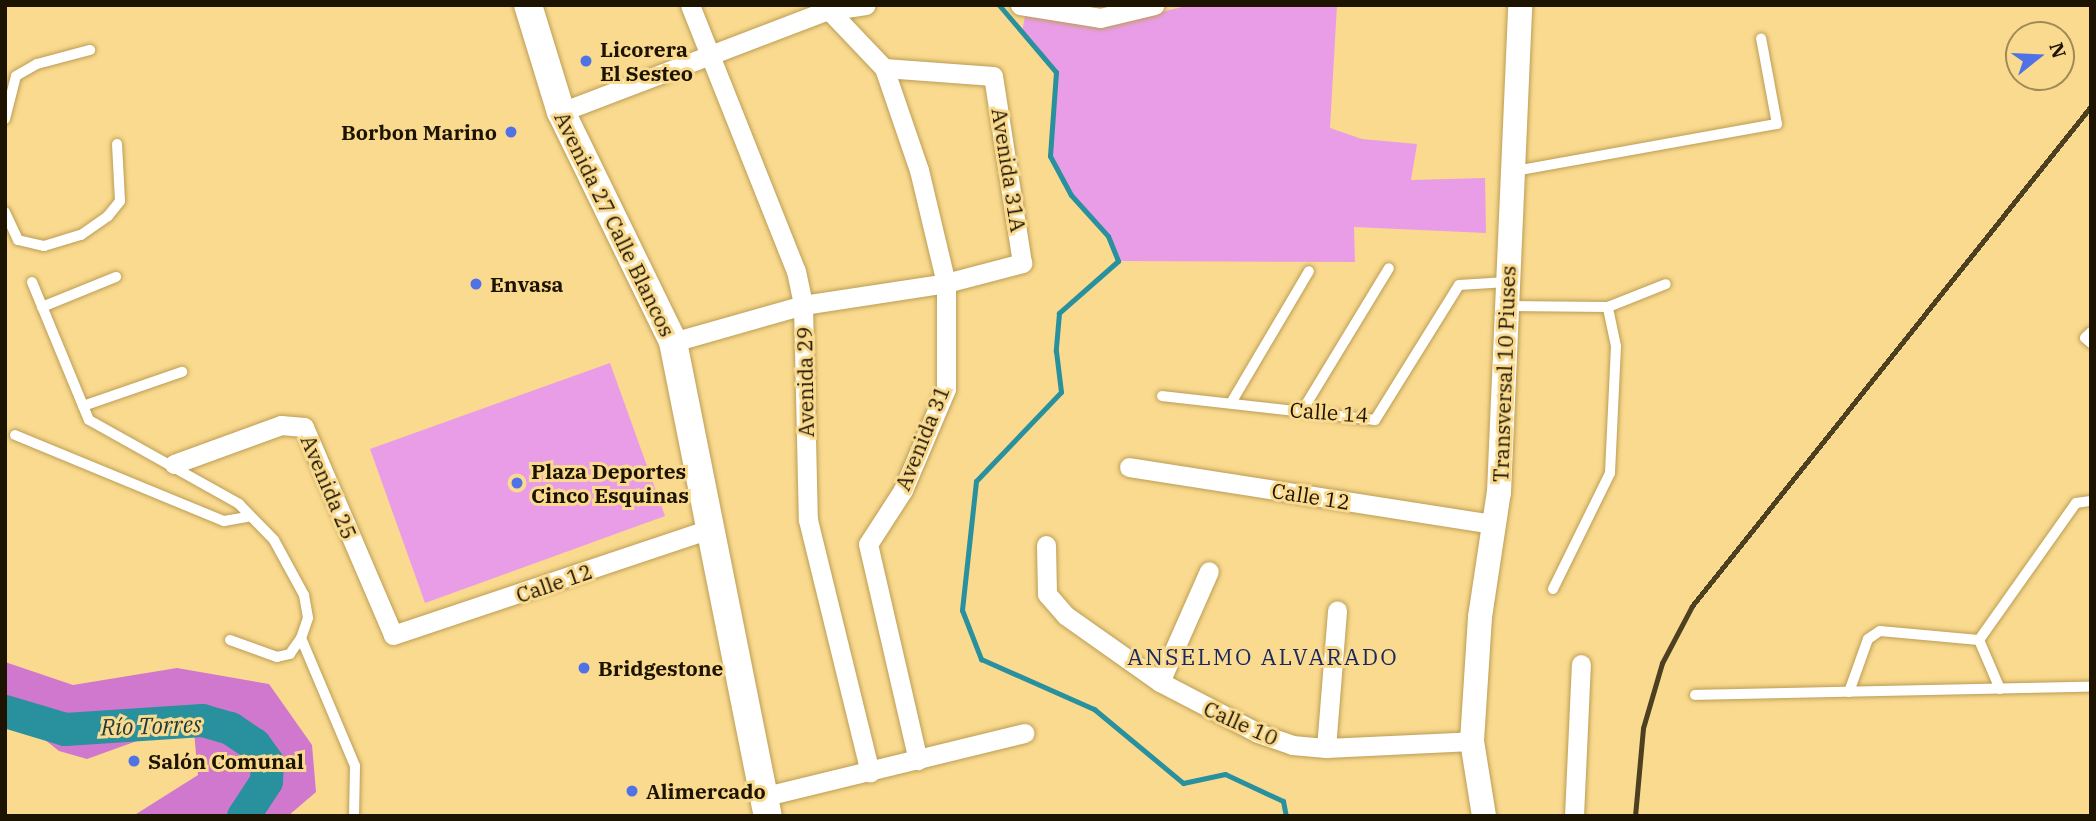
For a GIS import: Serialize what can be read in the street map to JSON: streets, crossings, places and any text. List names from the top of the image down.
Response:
{
  "streets": {
    "main road": ["Avenida 27 Calle Blancos"],
    "street": [
      "Avenida 31A",
      "Transversal 10 Piuses",
      "Avenida 29",
      "Avenida 31",
      "Avenida 25",
      "Calle 12",
      "Calle 10"
    ],
    "lane": ["Calle 14"]
  },
  "crossings": [
    ["Avenida 31A", "Avenida 31"],
    ["Avenida 27 Calle Blancos", "Calle 12"],
    ["Transversal 10 Piuses", "Calle 14"],
    ["Transversal 10 Piuses", "Calle 12"],
    ["Transversal 10 Piuses", "Calle 10"],
    ["Avenida 25", "Calle 12"]
  ],
  "districts": ["ANSELMO ALVARADO"],
  "water": ["Río Torres"],
  "places": [
    "Licorera El Sesteo",
    "Borbon Marino",
    "Envasa",
    "Plaza Deportes Cinco Esquinas",
    "Bridgestone",
    "Salón Comunal",
    "Alimercado"
  ],
  "north": "right"
}
